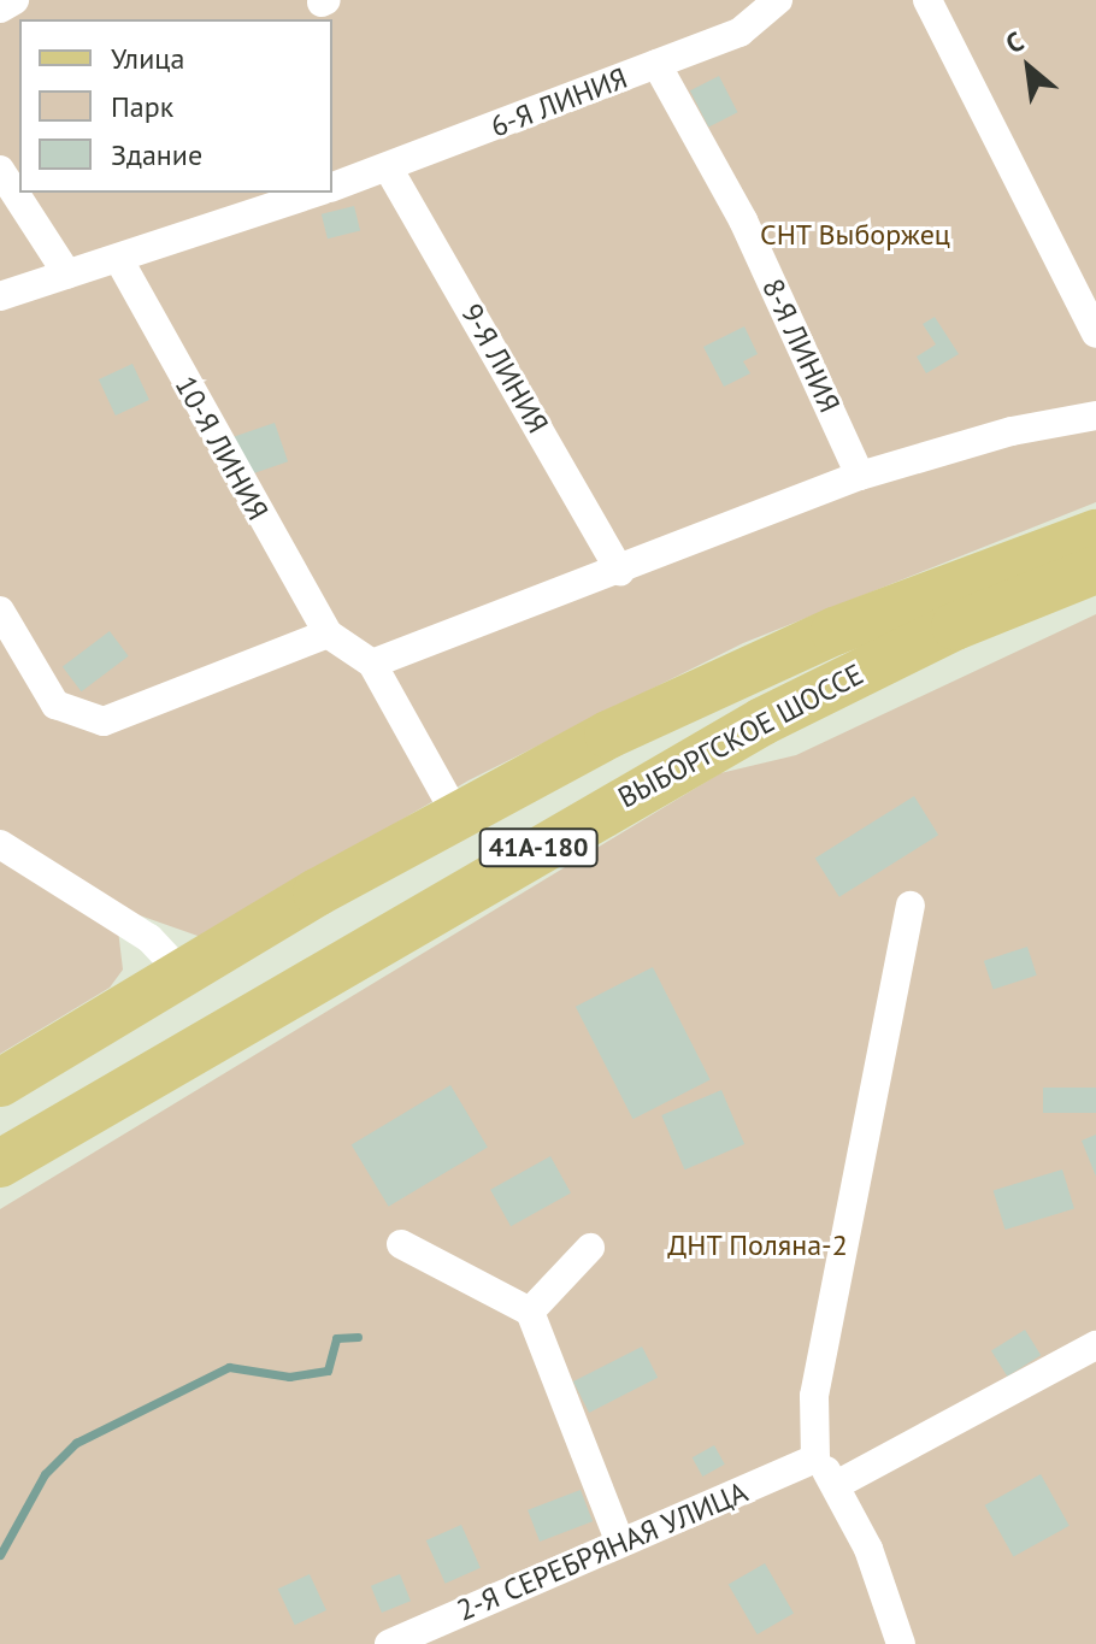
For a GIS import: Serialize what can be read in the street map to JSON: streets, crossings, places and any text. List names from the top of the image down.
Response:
{
  "streets": {
    "main road": ["ВЫБОРГСКОЕ ШОССЕ", "41А-180"],
    "street": [
      "6-Я ЛИНИЯ",
      "8-Я ЛИНИЯ",
      "9-Я ЛИНИЯ",
      "10-Я ЛИНИЯ",
      "2-Я СЕРЕБРЯНАЯ УЛИЦА"
    ]
  },
  "crossings": [
    ["6-Я ЛИНИЯ", "8-Я ЛИНИЯ"],
    ["6-Я ЛИНИЯ", "9-Я ЛИНИЯ"]
  ],
  "parks": ["СНТ Выборжец", "ДНТ Поляна-2"],
  "legend": ["Улица", "Парк", "Здание"],
  "north": "top left"
}
